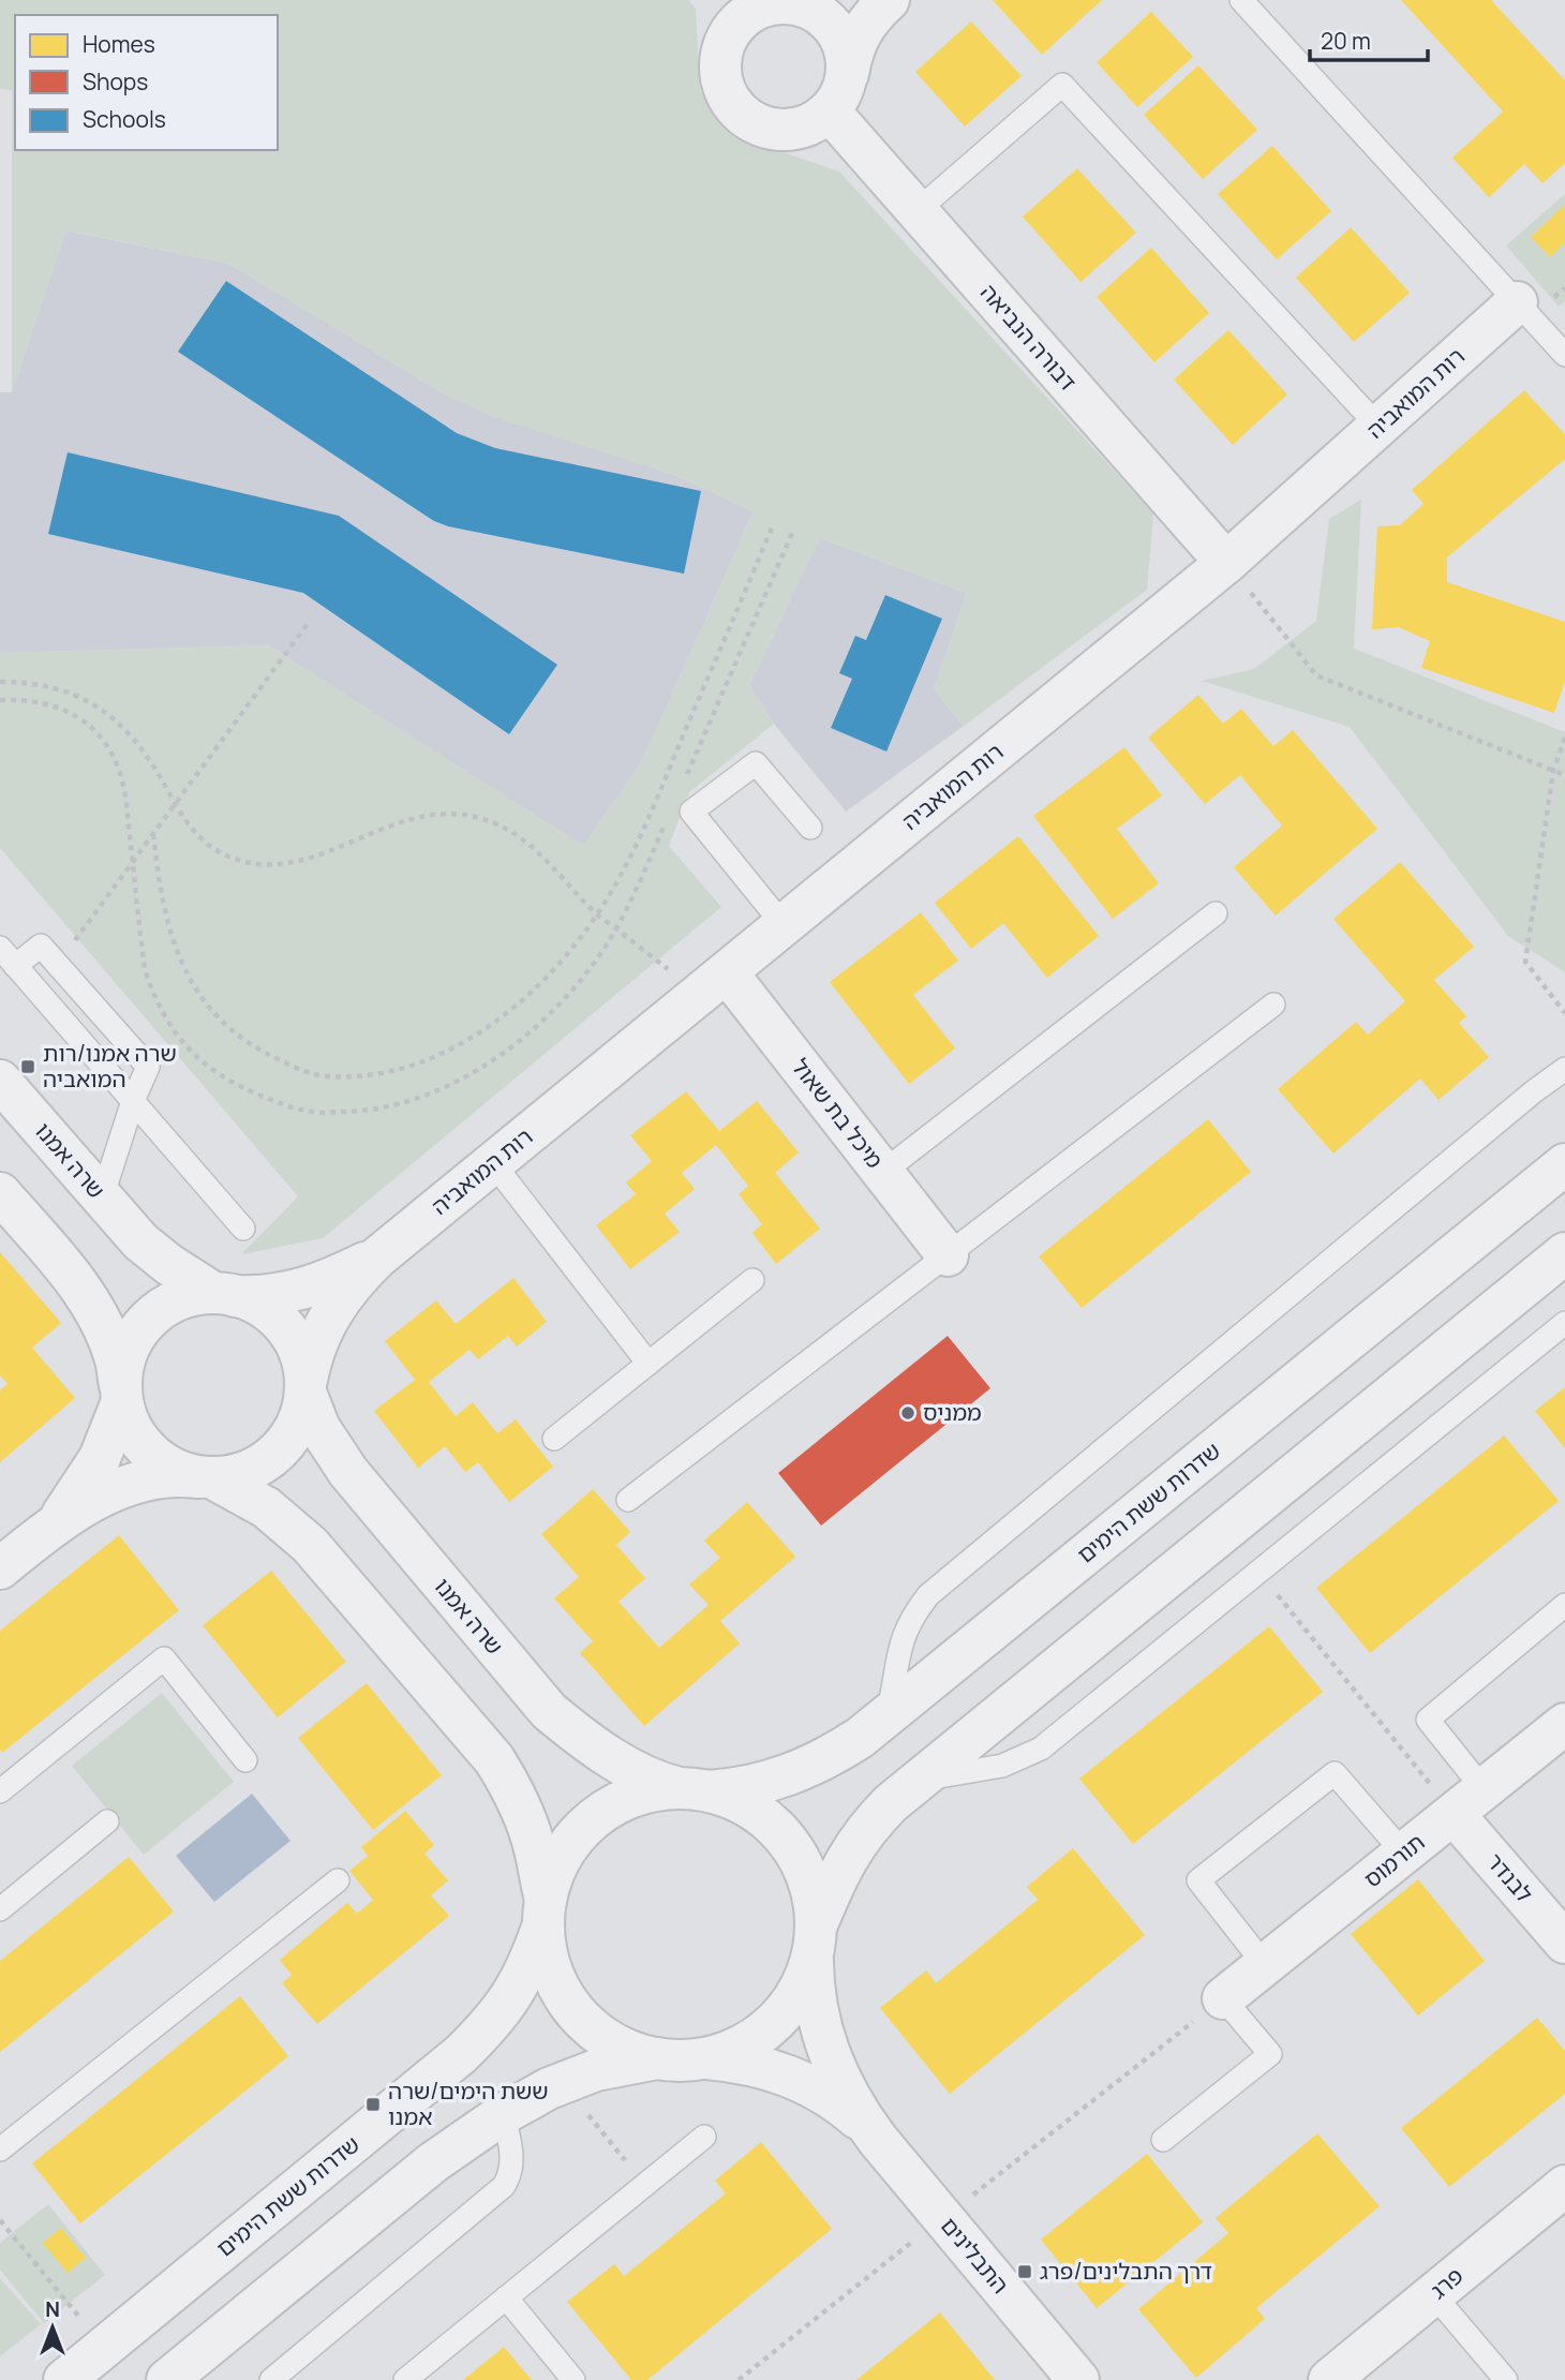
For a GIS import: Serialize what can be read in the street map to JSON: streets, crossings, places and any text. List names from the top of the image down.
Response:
{
  "streets": {
    "street": [
      "דבורה הנביאה",
      "רות המואביה",
      "מיכל בת שאול",
      "שרה אמנו",
      "שדרות ששת הימים",
      "תורמוס",
      "לבנדר",
      "התבלינים",
      "פרג"
    ]
  },
  "crossings": [
    ["דבורה הנביאה", "רות המואביה"],
    ["רות המואביה", "מיכל בת שאול"],
    ["רות המואביה", "שרה אמנו"],
    ["שרה אמנו", "שדרות ששת הימים"],
    ["שרה אמנו", "התבלינים"],
    ["תורמוס", "לבנדר"]
  ],
  "places": {
    "transit": ["שרה אמנו/רות המואביה", "ששת הימים/שרה אמנו", "דרך התבלינים/פרג"],
    "other": ["ממניס"]
  },
  "legend": ["Homes", "Shops", "Schools"],
  "scale_bar": "20 m",
  "north": "top"
}
